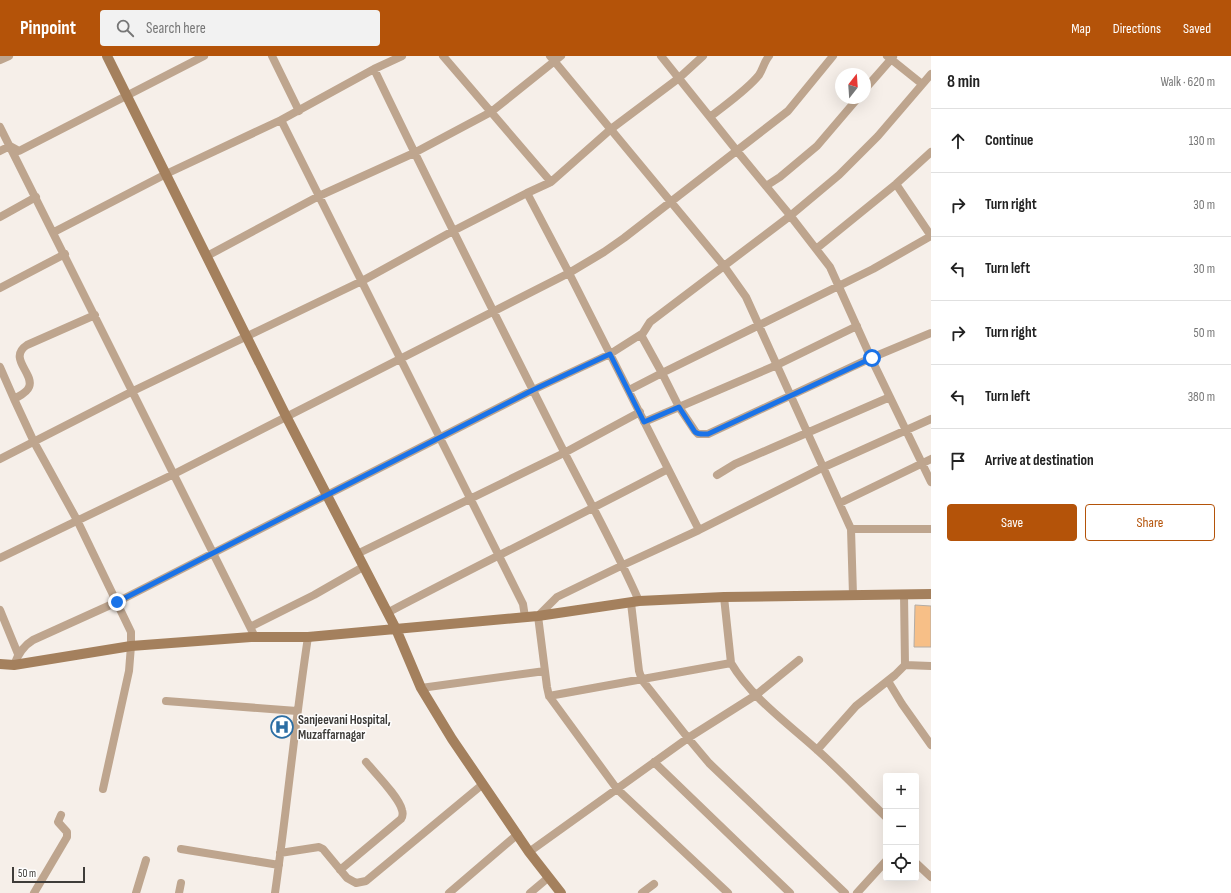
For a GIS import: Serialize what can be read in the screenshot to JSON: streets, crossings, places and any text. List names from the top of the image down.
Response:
{
  "places": {
    "hospital": ["Sanjeevani Hospital, Muzaffarnagar"]
  },
  "scale_bar": "50 m",
  "north": "top",
  "page": {
    "header": "Pinpoint",
    "search": "Search here",
    "nav": ["Map", "Directions", "Saved"],
    "heading": ["8 min", "Walk · 620 m"],
    "list": [
      ["Continue", "130 m"],
      ["Turn right", "30 m"],
      ["Turn left", "30 m"],
      ["Turn right", "50 m"],
      ["Turn left", "380 m"],
      "Arrive at destination"
    ],
    "buttons": ["Save", "Share"],
    "map_buttons": ["+", "−"],
    "scale": "50 m"
  }
}
